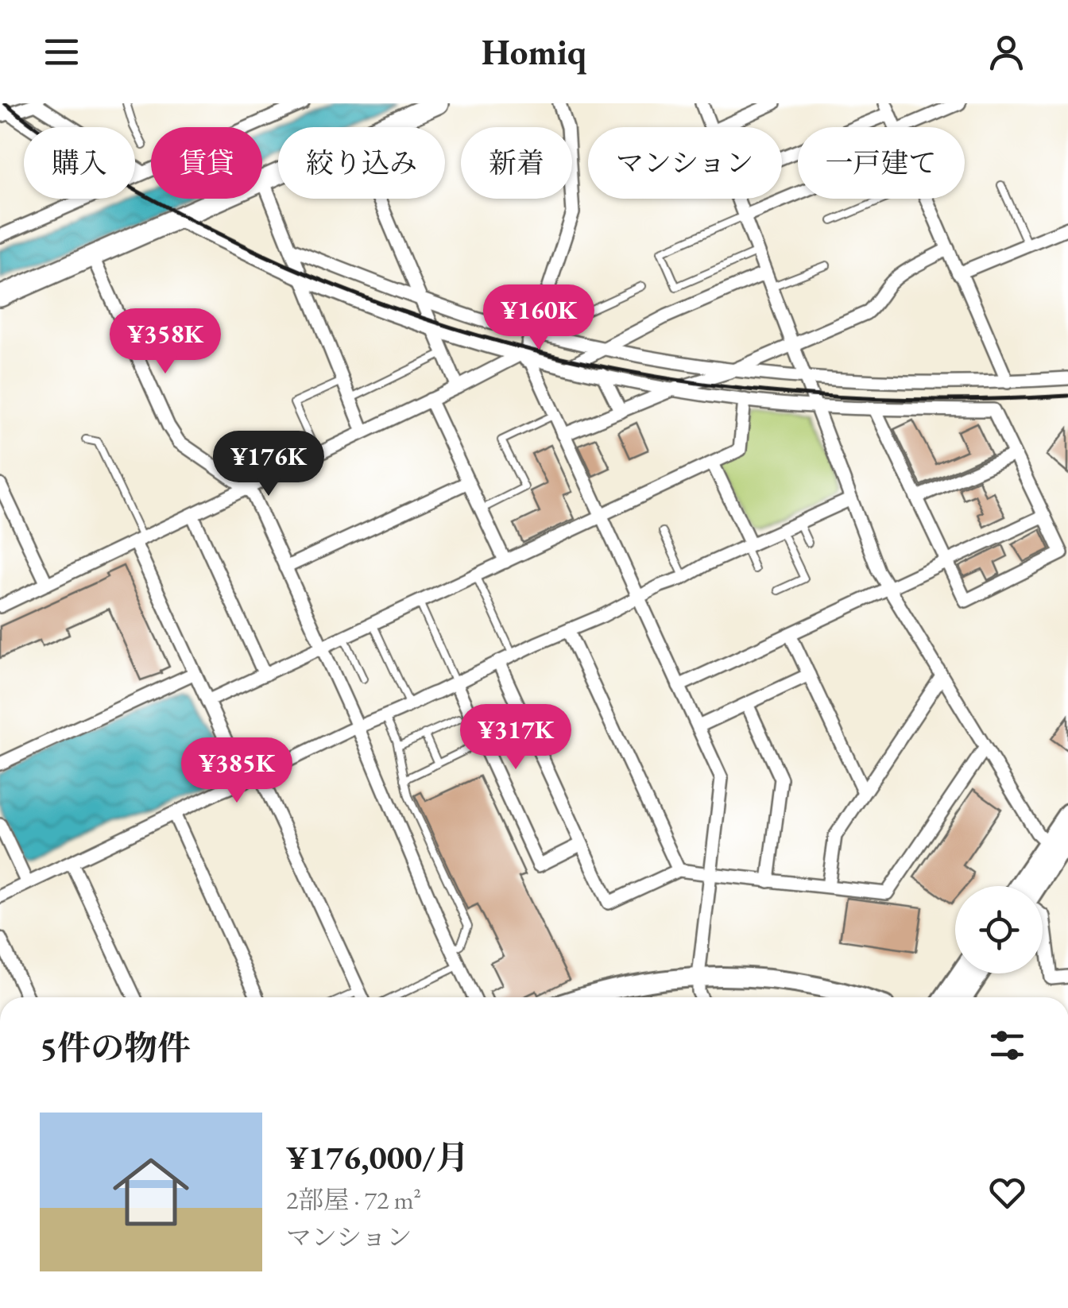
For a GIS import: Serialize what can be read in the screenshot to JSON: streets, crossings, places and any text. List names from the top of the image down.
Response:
{
  "page": {
    "header": "Homiq",
    "chip": [
      "購入",
      "賃貸",
      "絞り込み",
      "新着",
      "マンション",
      "一戸建て"
    ],
    "price": [
      "¥160K",
      "¥358K",
      "¥176K",
      "¥317K",
      "¥385K"
    ],
    "heading": "5件の物件",
    "list": [
      {
        "name": "¥176,000/月",
        "note": "2部屋 · 72 m² · マンション"
      }
    ]
  }
}
